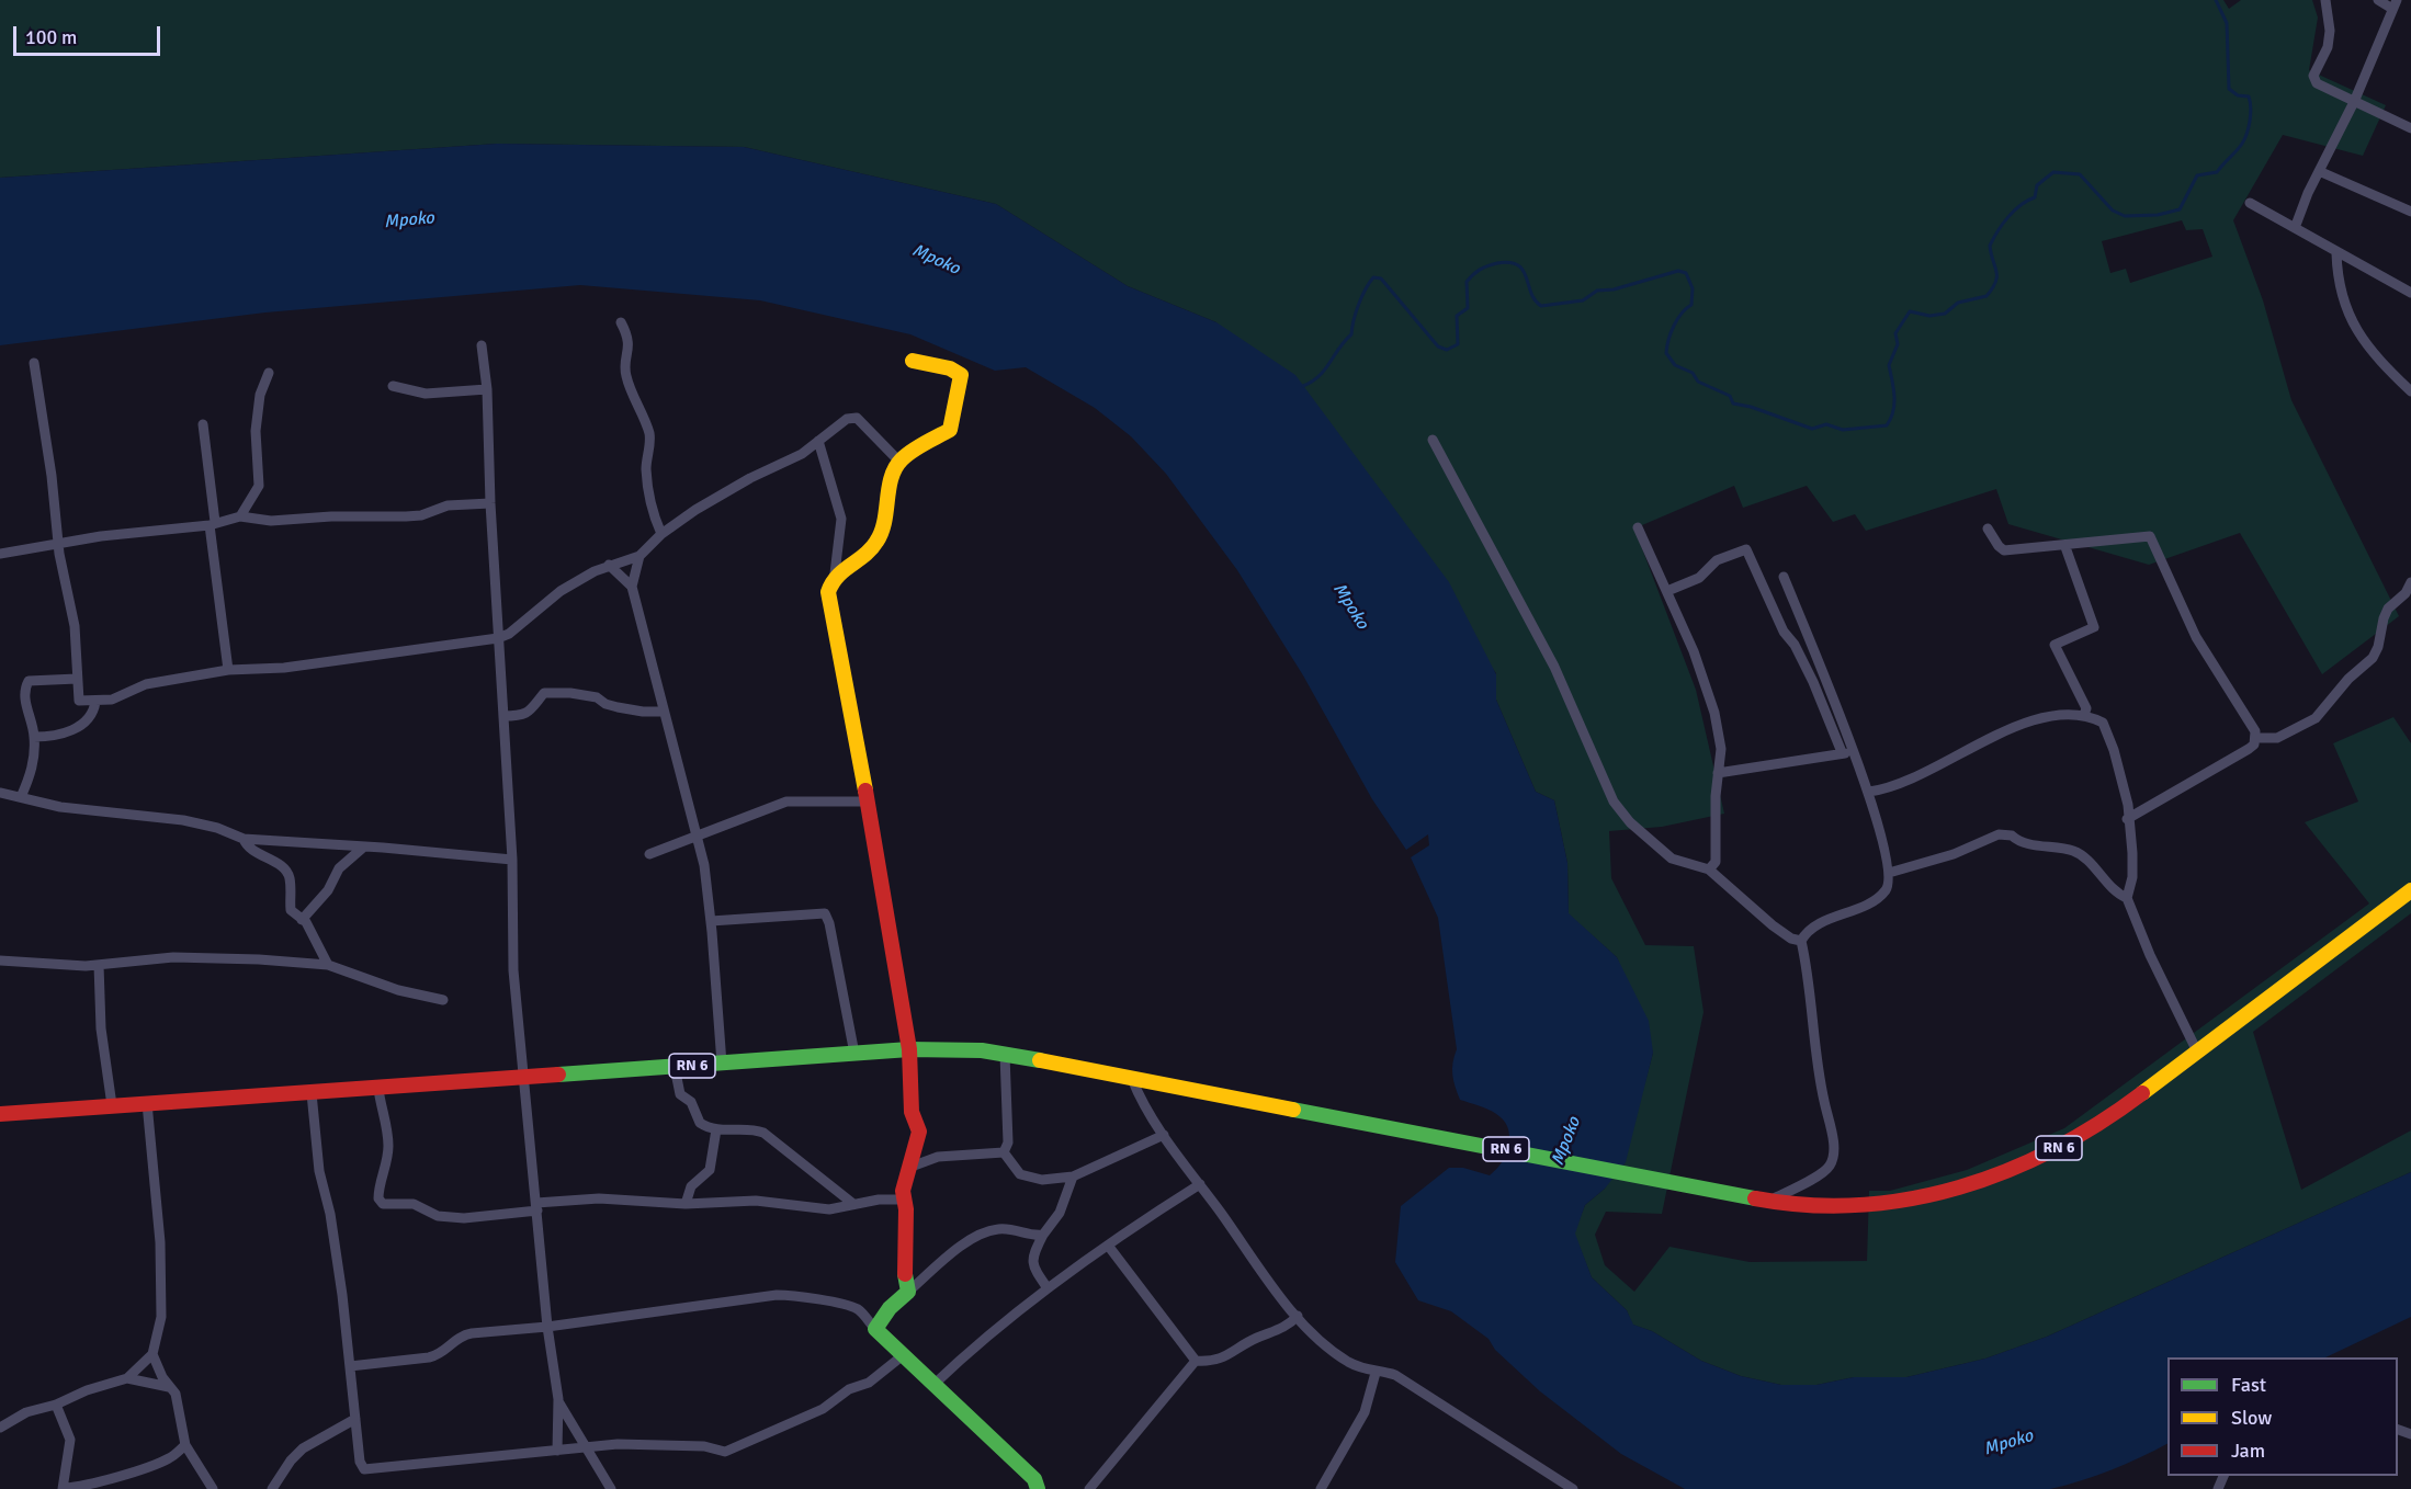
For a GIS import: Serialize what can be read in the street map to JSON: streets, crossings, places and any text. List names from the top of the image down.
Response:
{
  "streets": {
    "main road": ["RN 6"]
  },
  "water": ["Mpoko"],
  "legend": ["Fast", "Slow", "Jam"],
  "scale_bar": "100 m"
}
